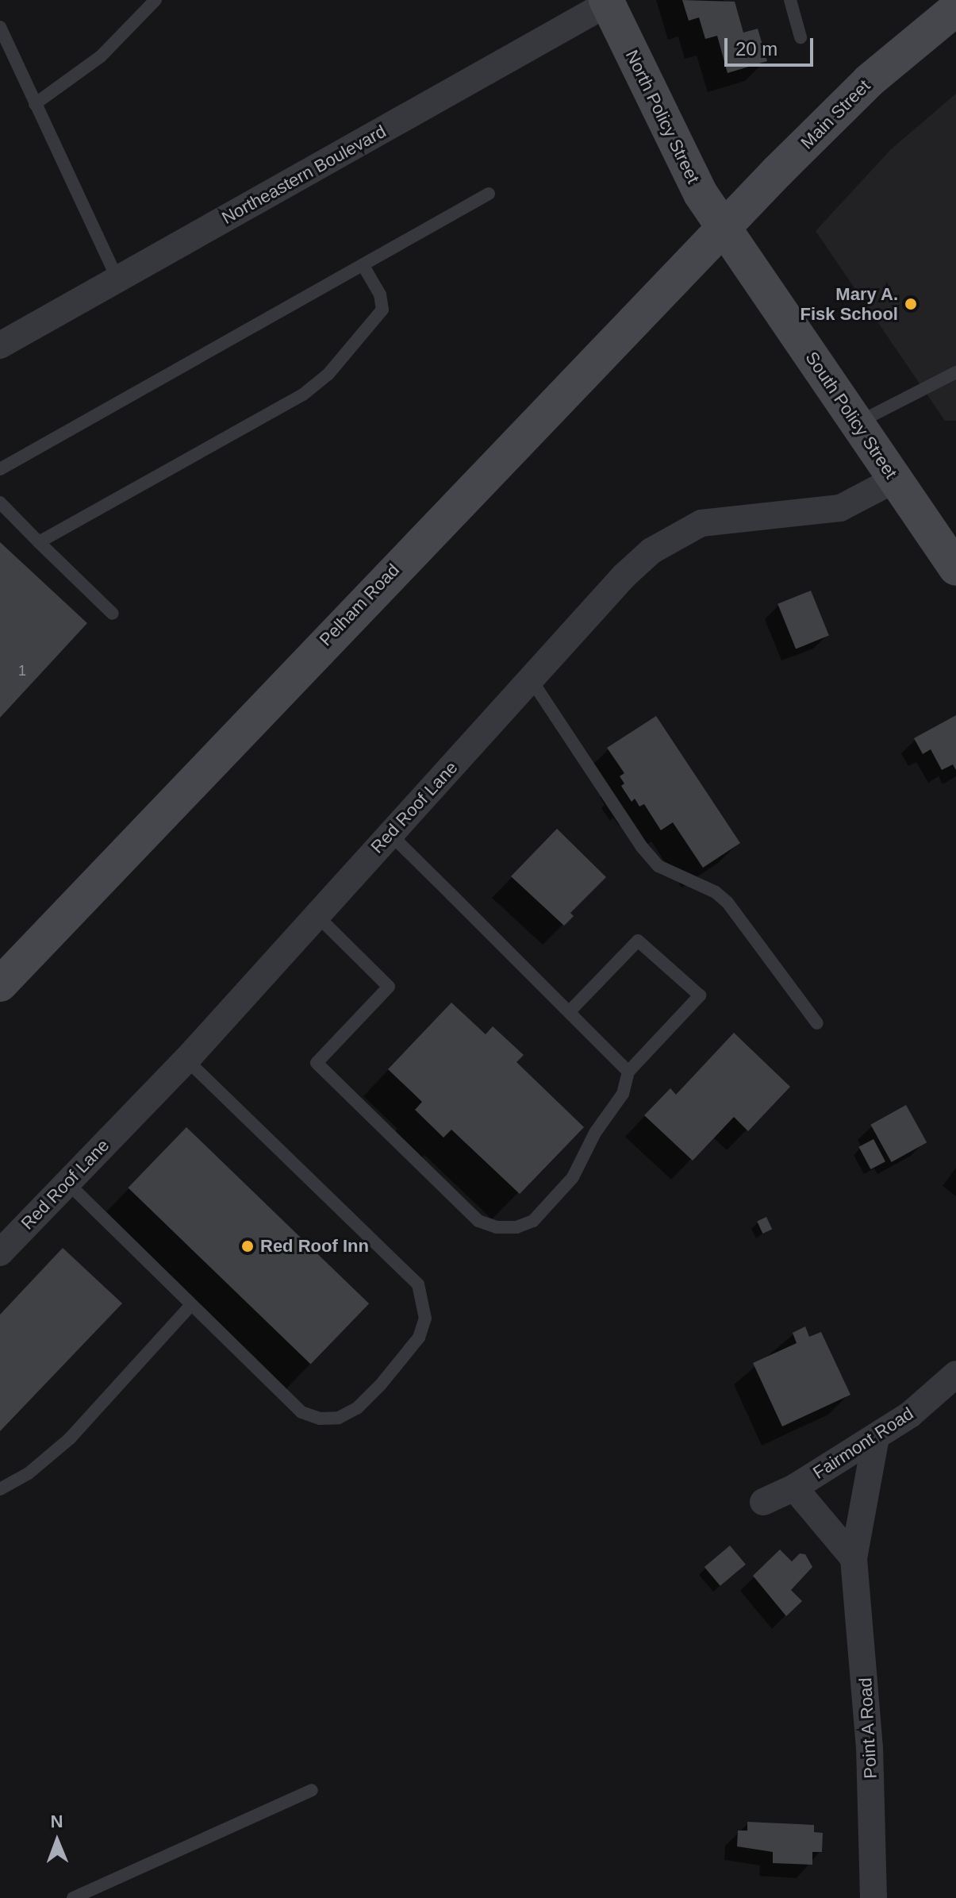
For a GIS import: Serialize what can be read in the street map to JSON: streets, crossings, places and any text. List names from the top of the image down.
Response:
{
  "streets": {
    "main road": [
      "Main Street",
      "North Policy Street",
      "South Policy Street",
      "Pelham Road"
    ],
    "street": [
      "Northeastern Boulevard",
      "Red Roof Lane",
      "Fairmont Road",
      "Point A Road"
    ]
  },
  "crossings": [
    ["Main Street", "North Policy Street"],
    ["Main Street", "South Policy Street"],
    ["Main Street", "Pelham Road"],
    ["North Policy Street", "Northeastern Boulevard"],
    ["North Policy Street", "South Policy Street"],
    ["North Policy Street", "Pelham Road"],
    ["South Policy Street", "Pelham Road"],
    ["South Policy Street", "Red Roof Lane"],
    ["Fairmont Road", "Point A Road"]
  ],
  "places": ["Mary A. Fisk School", "Red Roof Inn"],
  "house_numbers": ["1"],
  "scale_bar": "20 m",
  "north": "top"
}
